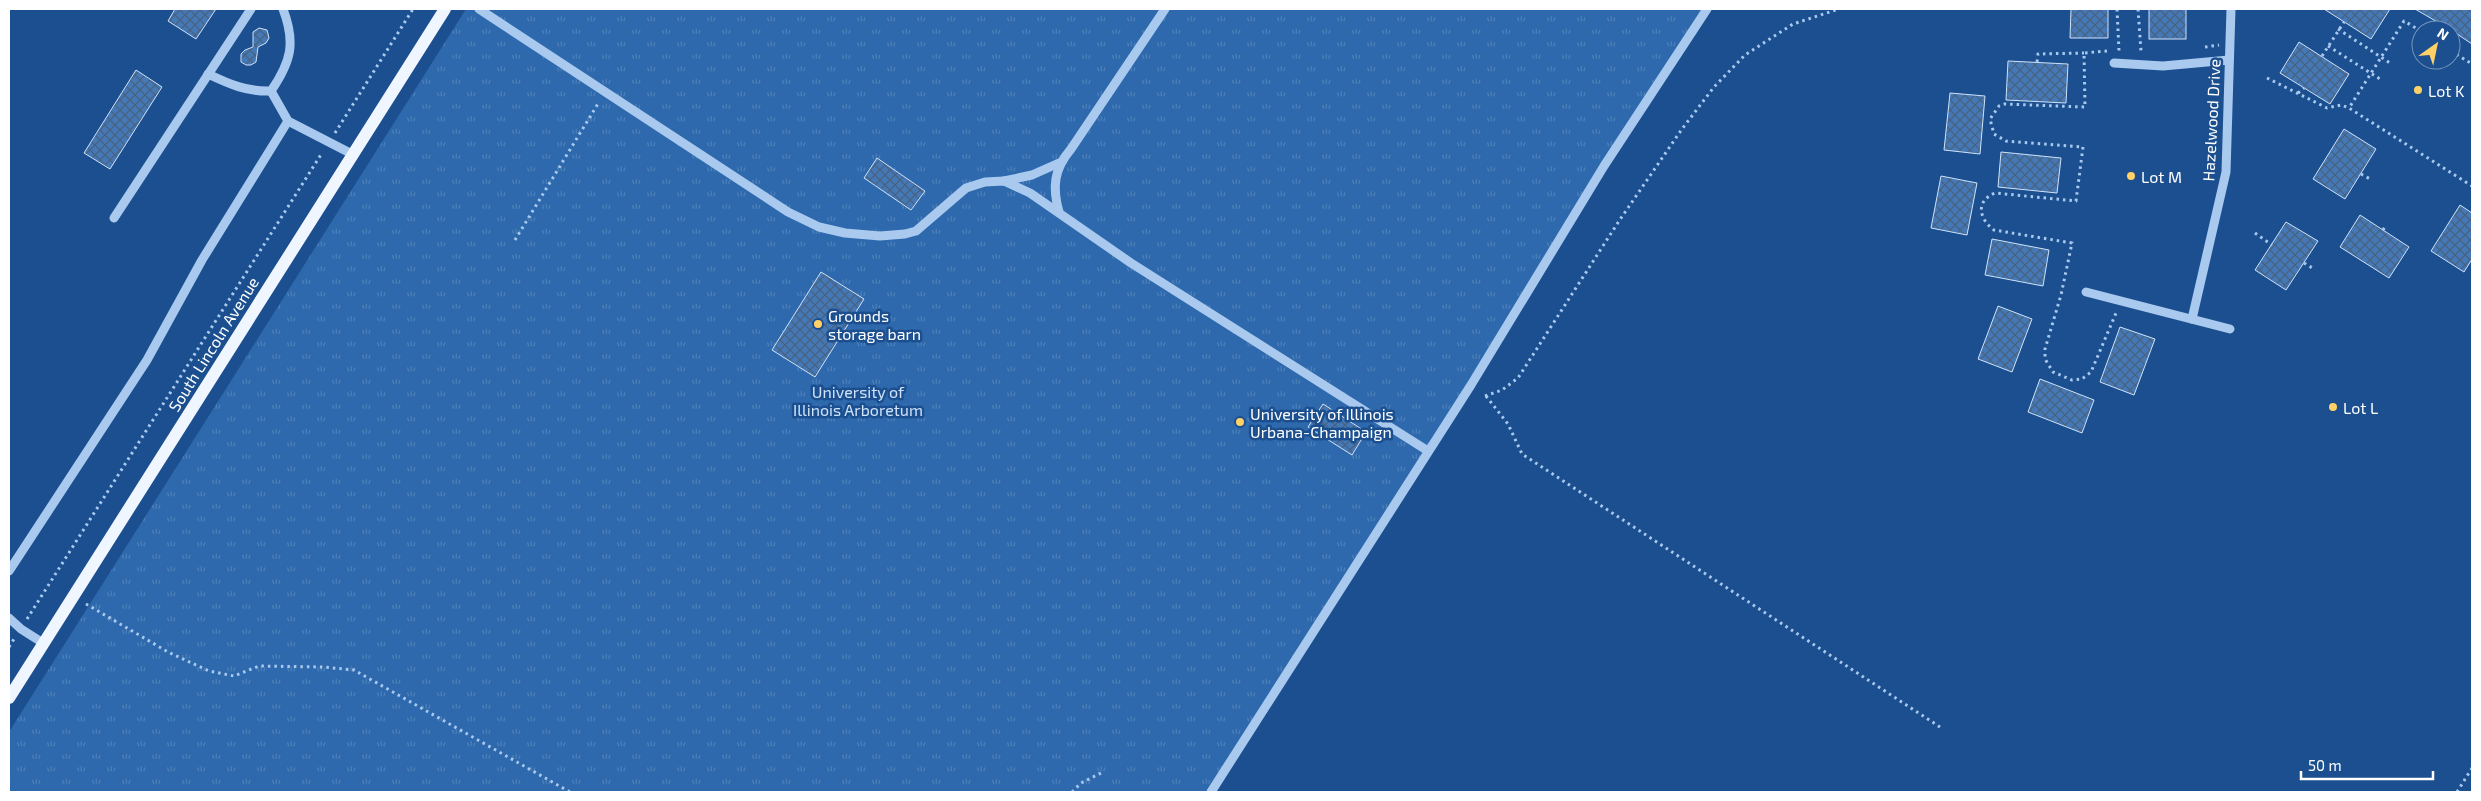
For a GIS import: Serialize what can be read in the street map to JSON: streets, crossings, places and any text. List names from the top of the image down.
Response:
{
  "streets": {
    "main road": ["South Lincoln Avenue"],
    "street": ["Hazelwood Drive"]
  },
  "parks": ["University of Illinois Arboretum"],
  "places": [
    "Lot K",
    "Lot M",
    "Grounds storage barn",
    "Lot L",
    "University of Illinois Urbana-Champaign"
  ],
  "scale_bar": "50 m",
  "north": "top right"
}
